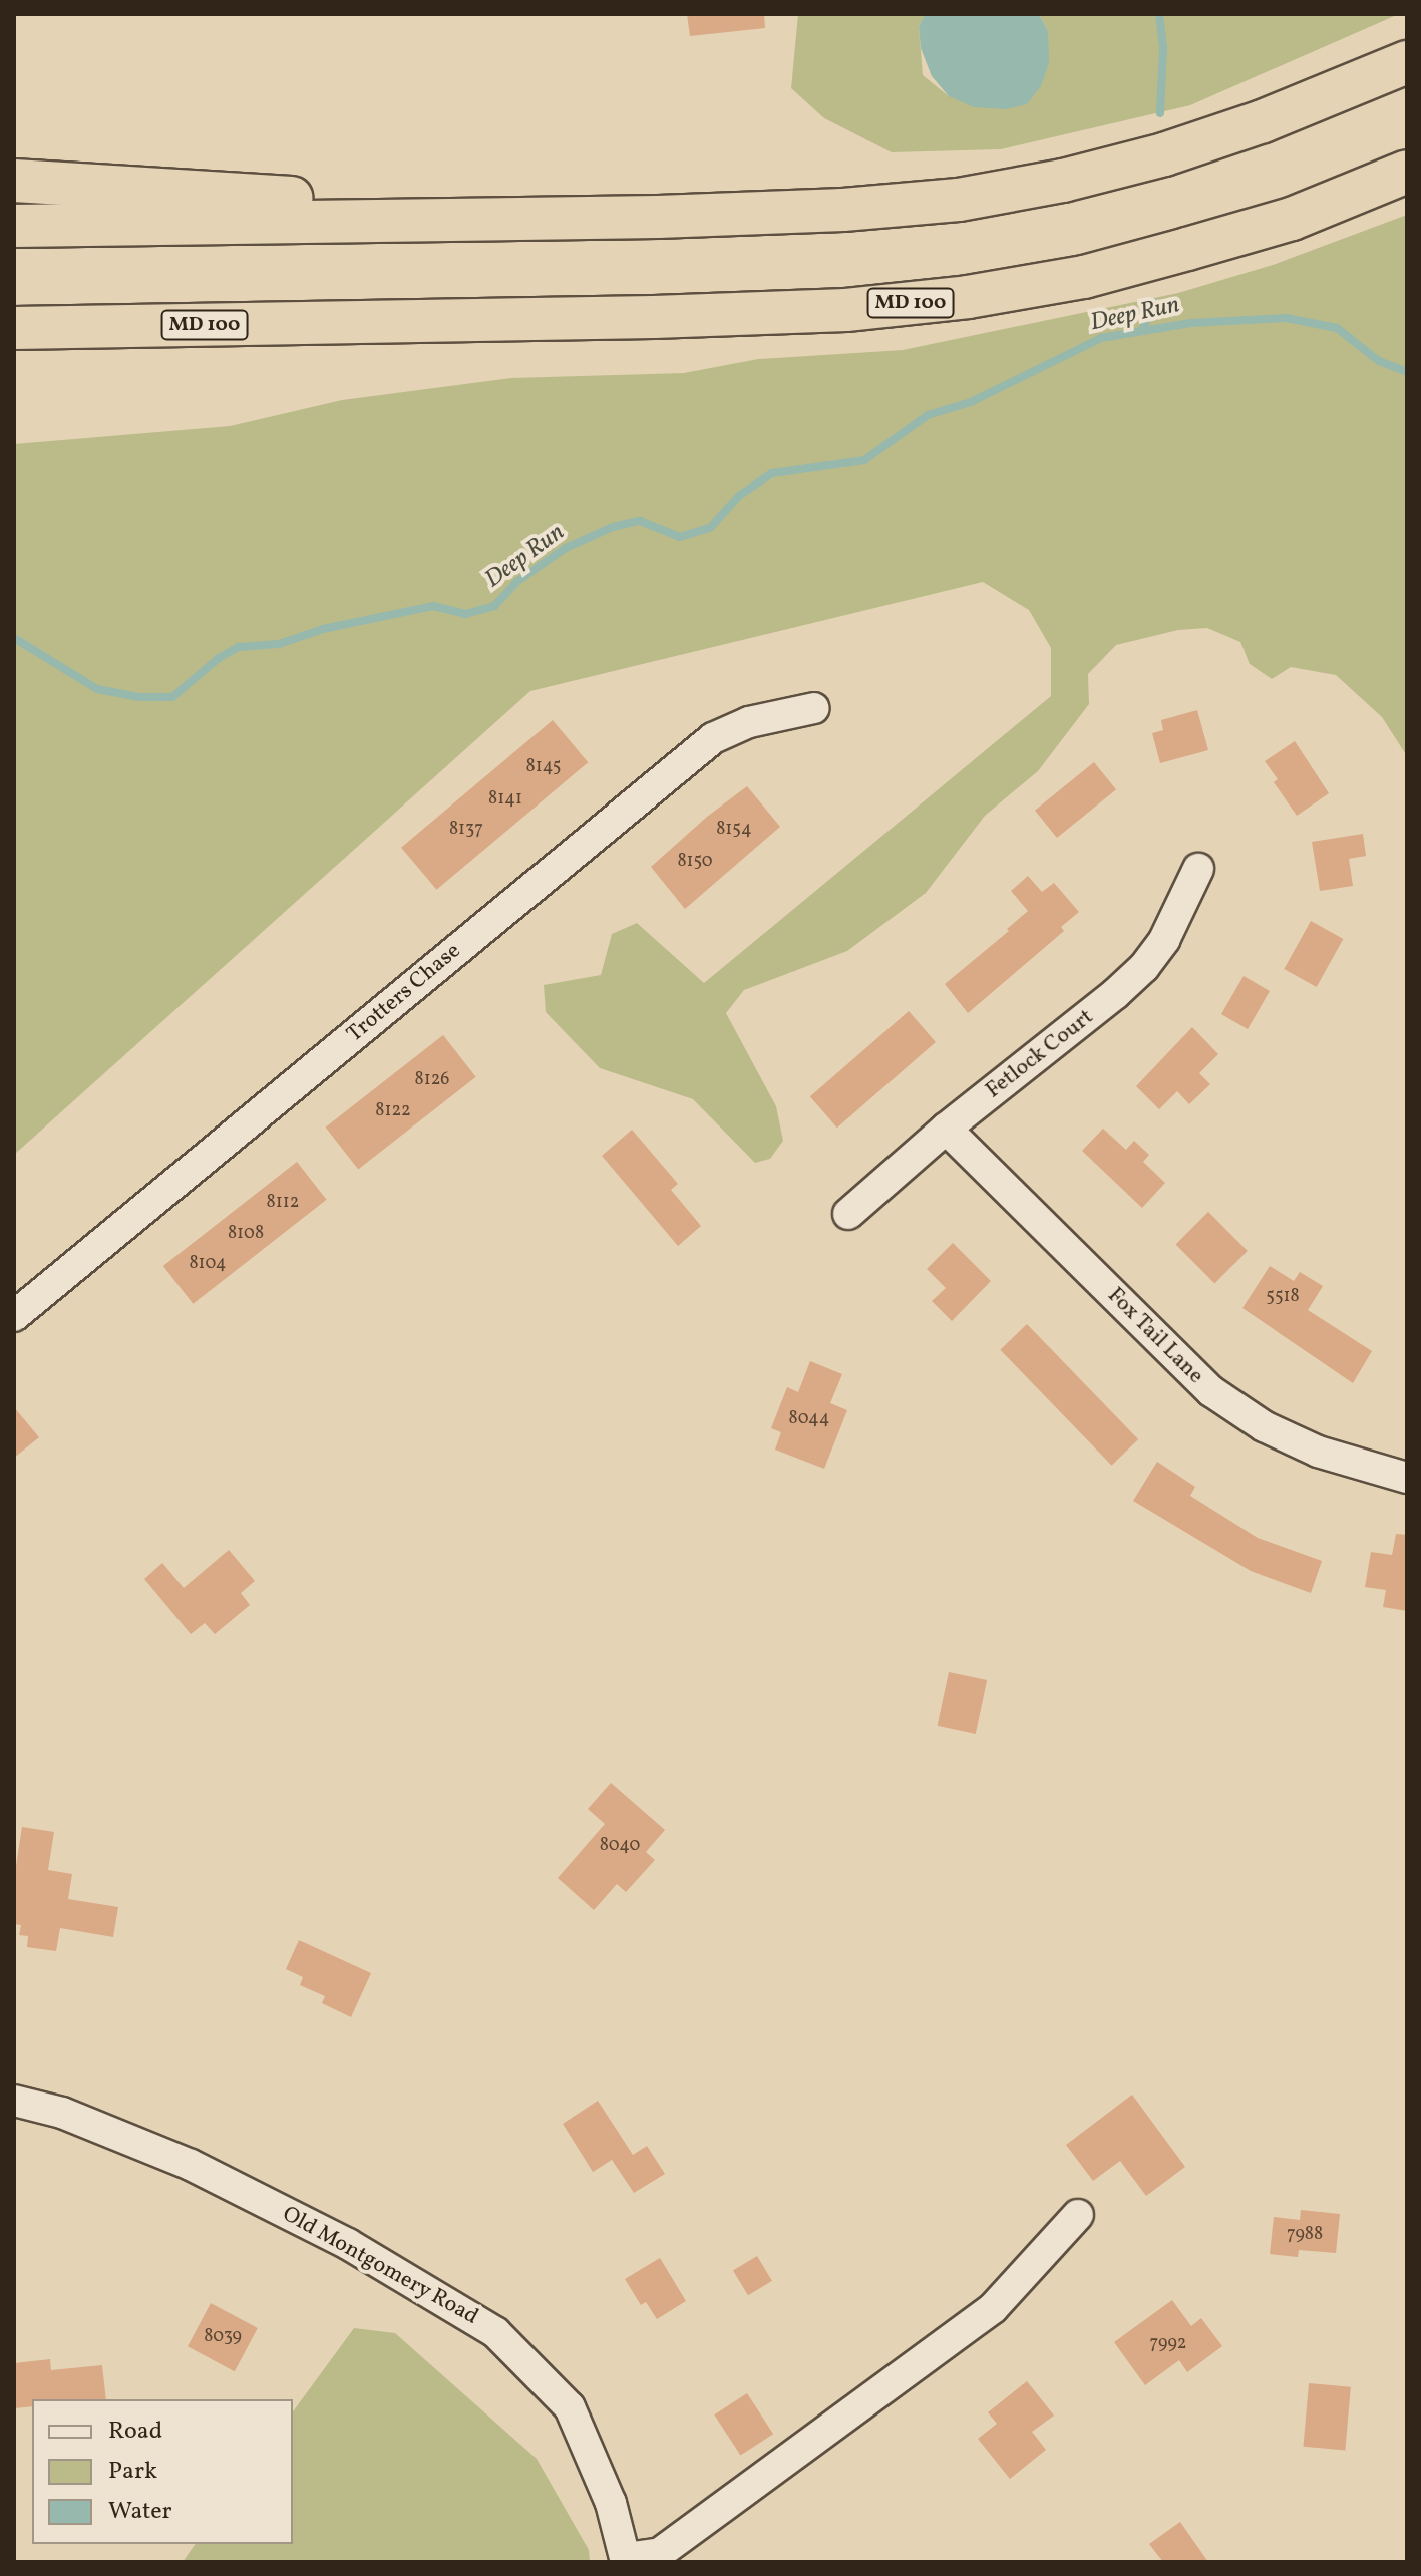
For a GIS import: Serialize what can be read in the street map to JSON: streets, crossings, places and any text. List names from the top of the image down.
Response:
{
  "streets": {
    "highway": ["MD 100"],
    "street": [
      "Trotters Chase",
      "Fetlock Court",
      "Fox Tail Lane",
      "Old Montgomery Road"
    ]
  },
  "crossings": [
    ["Fetlock Court", "Fox Tail Lane"]
  ],
  "water": ["Deep Run"],
  "house_numbers": [
    "8145",
    "8141",
    "8137",
    "8154",
    "8150",
    "8126",
    "8122",
    "8112",
    "8108",
    "8104",
    "5518",
    "8044",
    "8040",
    "7988",
    "8039",
    "7992"
  ],
  "legend": ["Road", "Park", "Water"]
}
